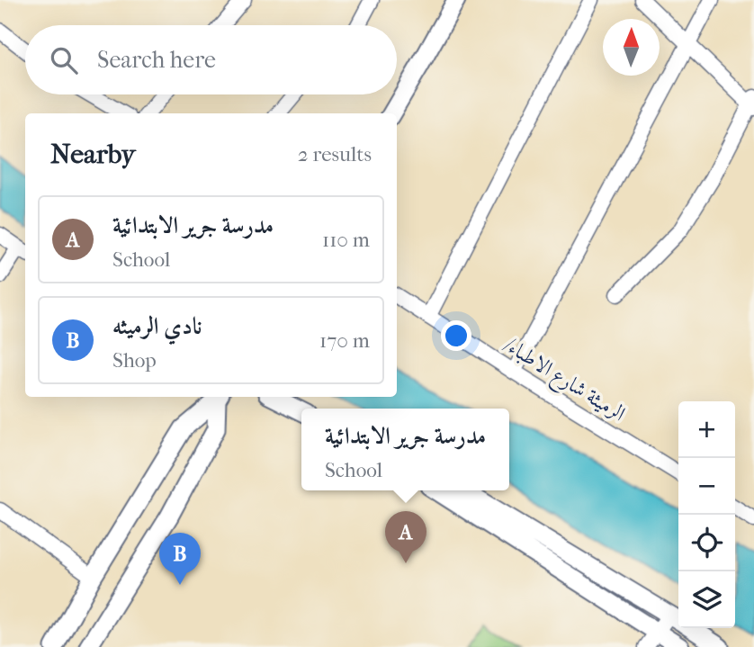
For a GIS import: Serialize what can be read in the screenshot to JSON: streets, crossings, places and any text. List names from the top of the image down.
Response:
{
  "streets": {
    "street": ["/الرميثة شارع الاطباء"]
  },
  "north": "top",
  "page": {
    "search": "Search here",
    "heading": ["Nearby", "2 results"],
    "list": [
      {
        "mark": "A",
        "name": "مدرسة جرير الابتدائية",
        "note": "School",
        "value": "110 m"
      },
      {
        "mark": "B",
        "name": "نادي الرميثه",
        "note": "Shop",
        "value": "170 m"
      }
    ],
    "map_buttons": ["+", "−"],
    "popup": ["مدرسة جرير الابتدائية", "School"],
    "pins": ["A", "B"]
  }
}
